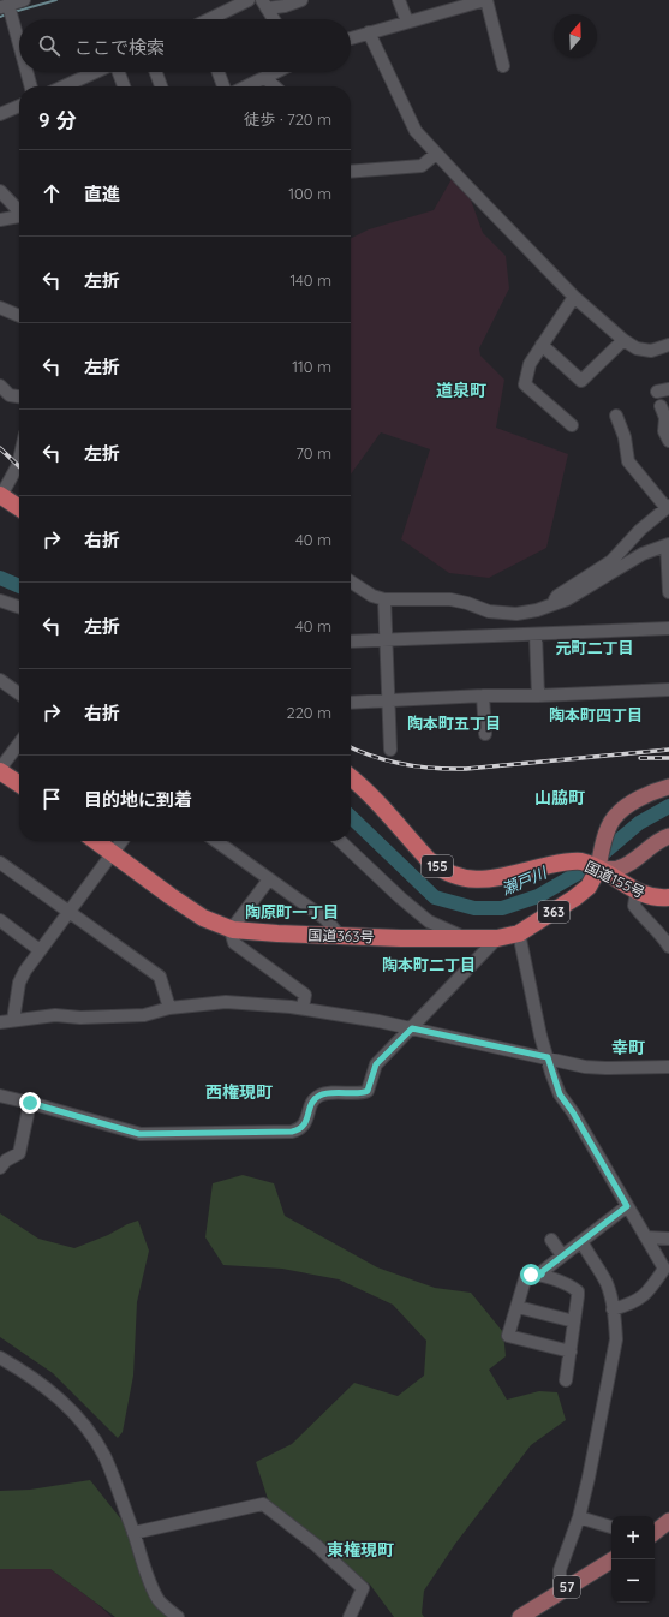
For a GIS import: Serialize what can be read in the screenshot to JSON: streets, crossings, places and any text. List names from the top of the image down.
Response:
{
  "streets": {
    "highway": [
      "155",
      "国道155号",
      "363",
      "国道363号"
    ],
    "main road": ["57"]
  },
  "crossings": [
    ["国道155号", "国道363号"]
  ],
  "districts": [
    "道泉町",
    "元町二丁目",
    "陶本町四丁目",
    "陶本町五丁目",
    "山脇町",
    "陶原町一丁目",
    "陶本町二丁目",
    "幸町",
    "西権現町",
    "東権現町"
  ],
  "water": ["瀬戸川"],
  "north": "top",
  "page": {
    "search": "ここで検索",
    "heading": ["9 分", "徒歩 · 720 m"],
    "list": [
      ["直進", "100 m"],
      ["左折", "140 m"],
      ["左折", "110 m"],
      ["左折", "70 m"],
      ["右折", "40 m"],
      ["左折", "40 m"],
      ["右折", "220 m"],
      "目的地に到着"
    ],
    "map_buttons": ["+", "−"]
  }
}
